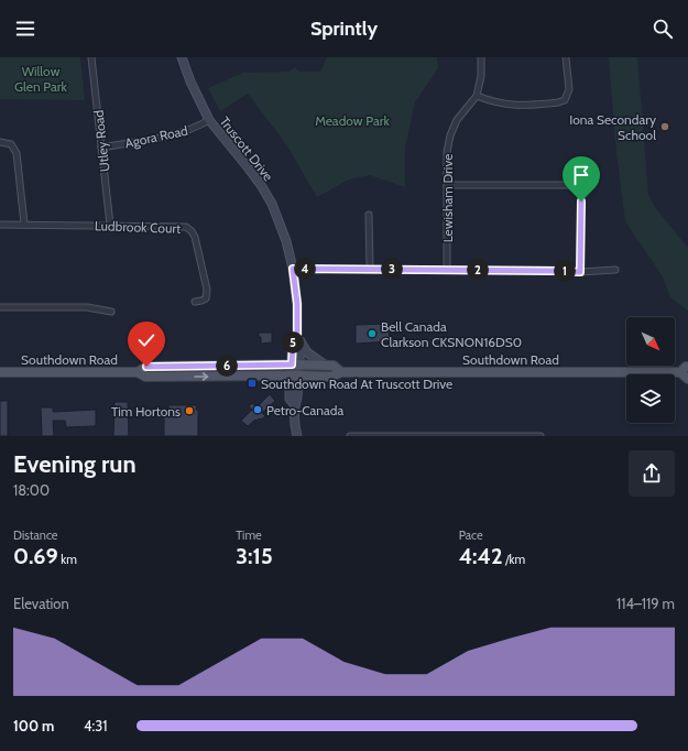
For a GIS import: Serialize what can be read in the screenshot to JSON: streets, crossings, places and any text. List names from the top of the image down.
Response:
{
  "streets": {
    "main road": ["Southdown Road"],
    "street": [
      "Agora Road",
      "Utley Road",
      "Truscott Drive",
      "Lewisham Drive",
      "Ludbrook Court"
    ]
  },
  "crossings": [
    ["Agora Road", "Utley Road"],
    ["Agora Road", "Truscott Drive"],
    ["Utley Road", "Ludbrook Court"],
    ["Truscott Drive", "Southdown Road"]
  ],
  "parks": ["Willow Glen Park", "Meadow Park"],
  "places": {
    "other": [
      "Iona Secondary School",
      "Bell Canada Clarkson CKSNON16DS0",
      "Petro-Canada",
      "Tim Hortons"
    ],
    "transit": ["Southdown Road At Truscott Drive"]
  },
  "north": "bottom right",
  "page": {
    "header": "Sprintly",
    "pins": [
      "3",
      "4",
      "2",
      "1",
      "5",
      "6"
    ],
    "heading": ["Evening run", "18:00"],
    "stats": [
      ["Distance", "0.69 km"],
      ["Time", "3:15"],
      ["Pace", "4:42 /km"]
    ],
    "chart": ["Elevation", "114–119 m"],
    "list": [
      {
        "name": "100 m",
        "note": "4:31"
      }
    ]
  }
}
